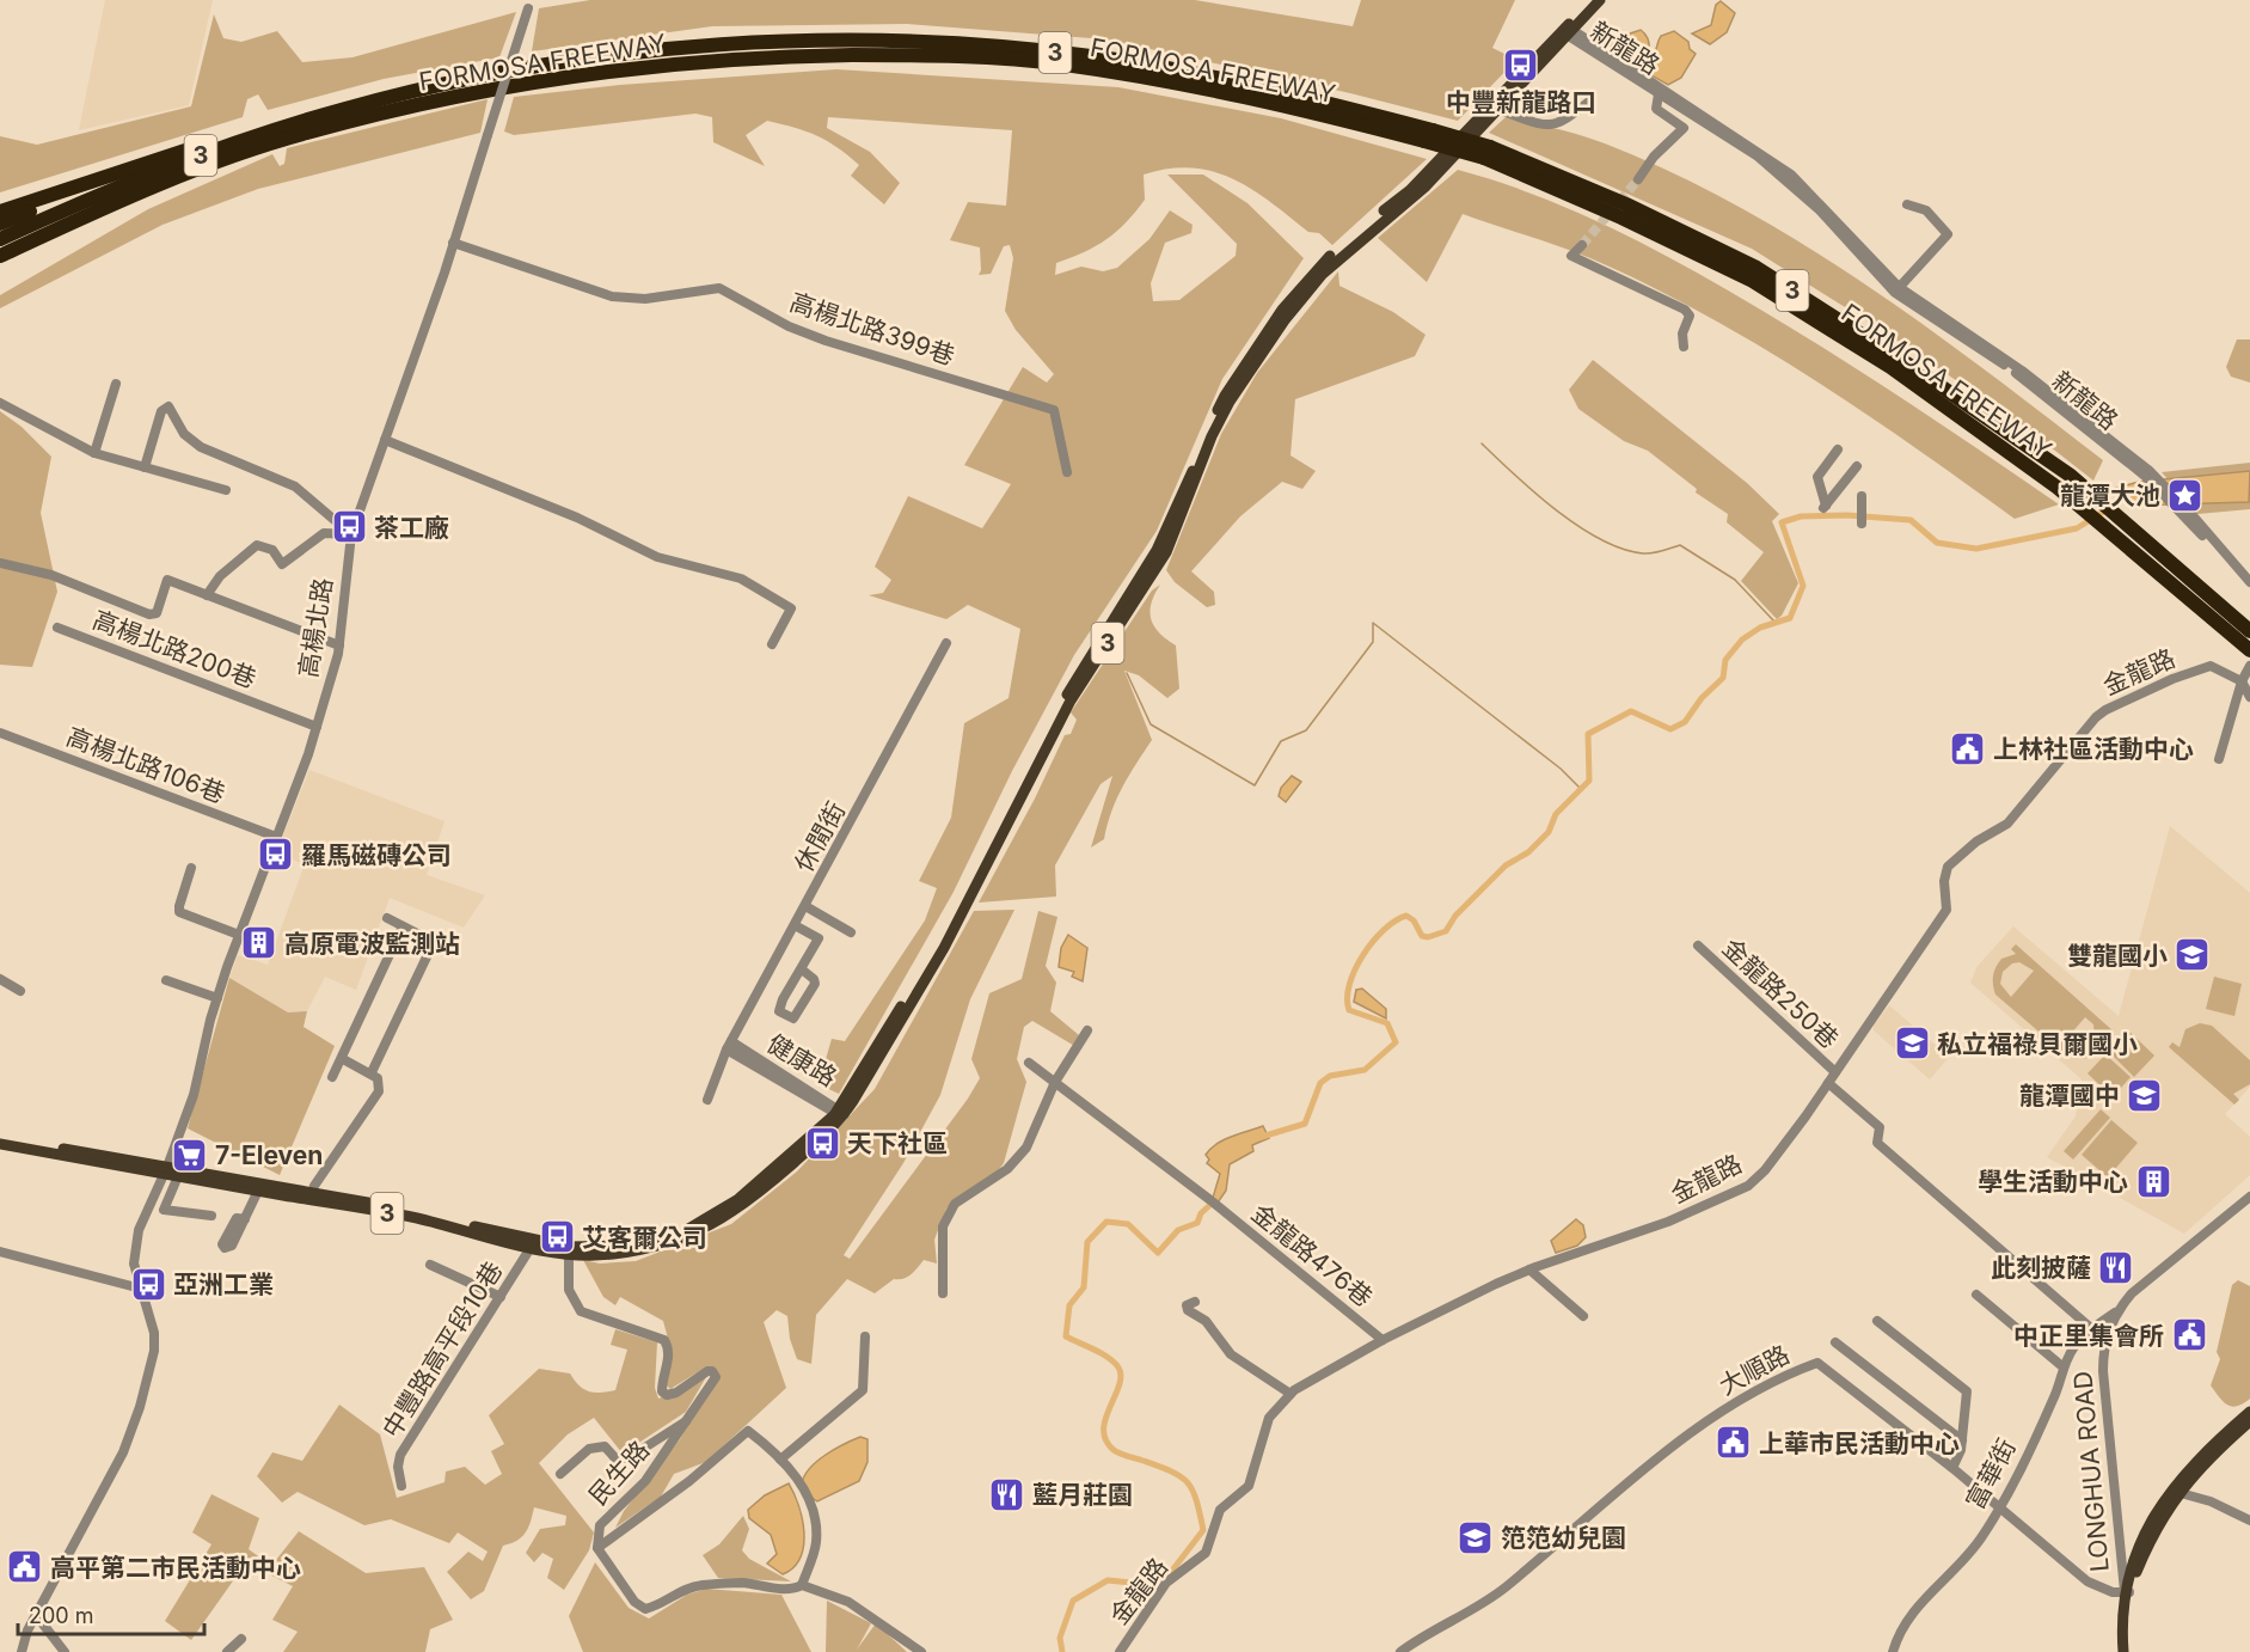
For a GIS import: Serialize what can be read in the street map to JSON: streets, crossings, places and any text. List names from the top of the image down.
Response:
{
  "streets": {
    "highway": ["3", "FORMOSA FREEWAY"],
    "street": [
      "新龍路",
      "高楊北路399巷",
      "高楊北路",
      "高楊北路200巷",
      "金龍路",
      "高楊北路106巷",
      "休閒街",
      "金龍路250巷",
      "健康路",
      "金龍路476巷",
      "中豐路高平段10巷",
      "大順路",
      "LONGHUA ROAD",
      "民生路",
      "富華街"
    ]
  },
  "crossings": [
    ["新龍路", "3"],
    ["3", "高楊北路"],
    ["3", "健康路"],
    ["3", "中豐路高平段10巷"],
    ["3", "民生路"],
    ["高楊北路399巷", "高楊北路"],
    ["高楊北路", "高楊北路200巷"],
    ["高楊北路", "高楊北路106巷"],
    ["金龍路", "金龍路250巷"],
    ["金龍路", "金龍路476巷"],
    ["休閒街", "健康路"],
    ["大順路", "LONGHUA ROAD"],
    ["大順路", "富華街"],
    ["LONGHUA ROAD", "富華街"]
  ],
  "places": {
    "bus stop": [
      "中豐新龍路口",
      "茶工廠",
      "羅馬磁磚公司",
      "天下社區",
      "艾客爾公司",
      "亞洲工業"
    ],
    "place": ["龍潭大池"],
    "public building": [
      "上林社區活動中心",
      "中正里集會所",
      "上華市民活動中心",
      "高平第二市民活動中心"
    ],
    "building": ["高原電波監測站", "學生活動中心"],
    "school or university": [
      "雙龍國小",
      "私立福祿貝爾國小",
      "龍潭國中",
      "笵笵幼兒園"
    ],
    "supermarket": ["7-Eleven"],
    "restaurant": ["此刻披薩", "藍月莊園"]
  },
  "scale_bar": "200 m"
}
